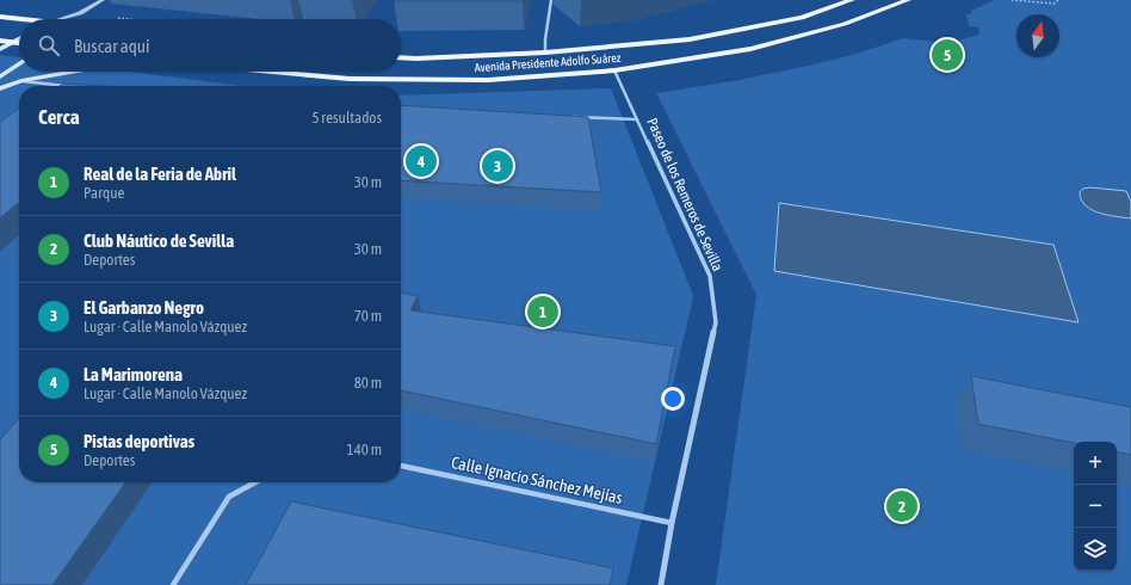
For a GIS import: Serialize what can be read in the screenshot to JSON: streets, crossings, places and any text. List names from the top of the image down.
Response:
{
  "streets": {
    "main road": ["Avenida Presidente Adolfo Suárez"],
    "street": ["Paseo de los Remeros de Sevilla", "Calle Ignacio Sánchez Mejías"]
  },
  "crossings": [
    ["Avenida Presidente Adolfo Suárez", "Paseo de los Remeros de Sevilla"],
    ["Paseo de los Remeros de Sevilla", "Calle Ignacio Sánchez Mejías"]
  ],
  "north": "top",
  "page": {
    "search": "Buscar aquí",
    "pins": [
      "5",
      "4",
      "3",
      "1",
      "2"
    ],
    "heading": ["Cerca", "5 resultados"],
    "list": [
      {
        "mark": "1",
        "name": "Real de la Feria de Abril",
        "note": "Parque",
        "value": "30 m"
      },
      {
        "mark": "2",
        "name": "Club Náutico de Sevilla",
        "note": "Deportes",
        "value": "30 m"
      },
      {
        "mark": "3",
        "name": "El Garbanzo Negro",
        "note": "Lugar · Calle Manolo Vázquez",
        "value": "70 m"
      },
      {
        "mark": "4",
        "name": "La Marimorena",
        "note": "Lugar · Calle Manolo Vázquez",
        "value": "80 m"
      },
      {
        "mark": "5",
        "name": "Pistas deportivas",
        "note": "Deportes",
        "value": "140 m"
      }
    ],
    "map_buttons": ["+", "−"]
  }
}
